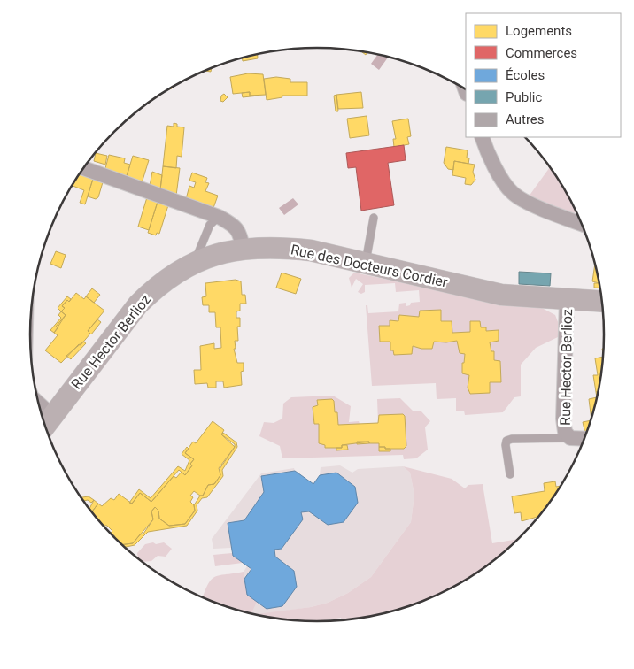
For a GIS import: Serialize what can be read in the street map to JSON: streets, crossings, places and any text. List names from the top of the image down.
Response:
{
  "streets": {
    "street": ["Rue des Docteurs Cordier", "Rue Hector Berlioz"]
  },
  "crossings": [
    ["Rue des Docteurs Cordier", "Rue Hector Berlioz"]
  ],
  "legend": [
    "Logements",
    "Commerces",
    "Écoles",
    "Public",
    "Autres"
  ]
}
